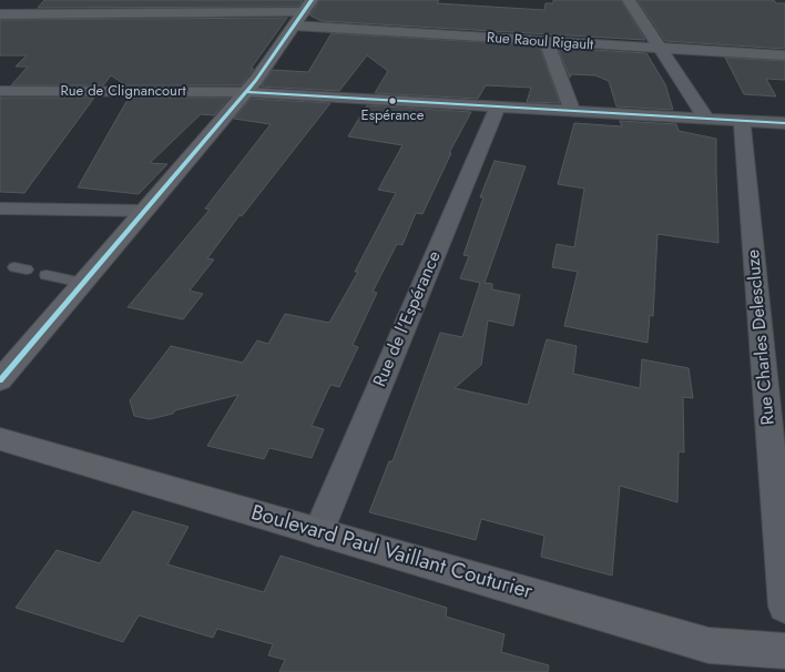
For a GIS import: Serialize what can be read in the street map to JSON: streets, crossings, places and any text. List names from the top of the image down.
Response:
{
  "streets": {
    "street": [
      "Rue Raoul Rigault",
      "Rue de Clignancourt",
      "Rue de l'Espérance",
      "Rue Charles Delescluze",
      "Boulevard Paul Vaillant Couturier"
    ]
  },
  "crossings": [
    ["Rue de Clignancourt", "Rue de l'Espérance"],
    ["Rue de Clignancourt", "Rue Charles Delescluze"],
    ["Rue de l'Espérance", "Boulevard Paul Vaillant Couturier"]
  ],
  "places": ["Espérance"]
}
